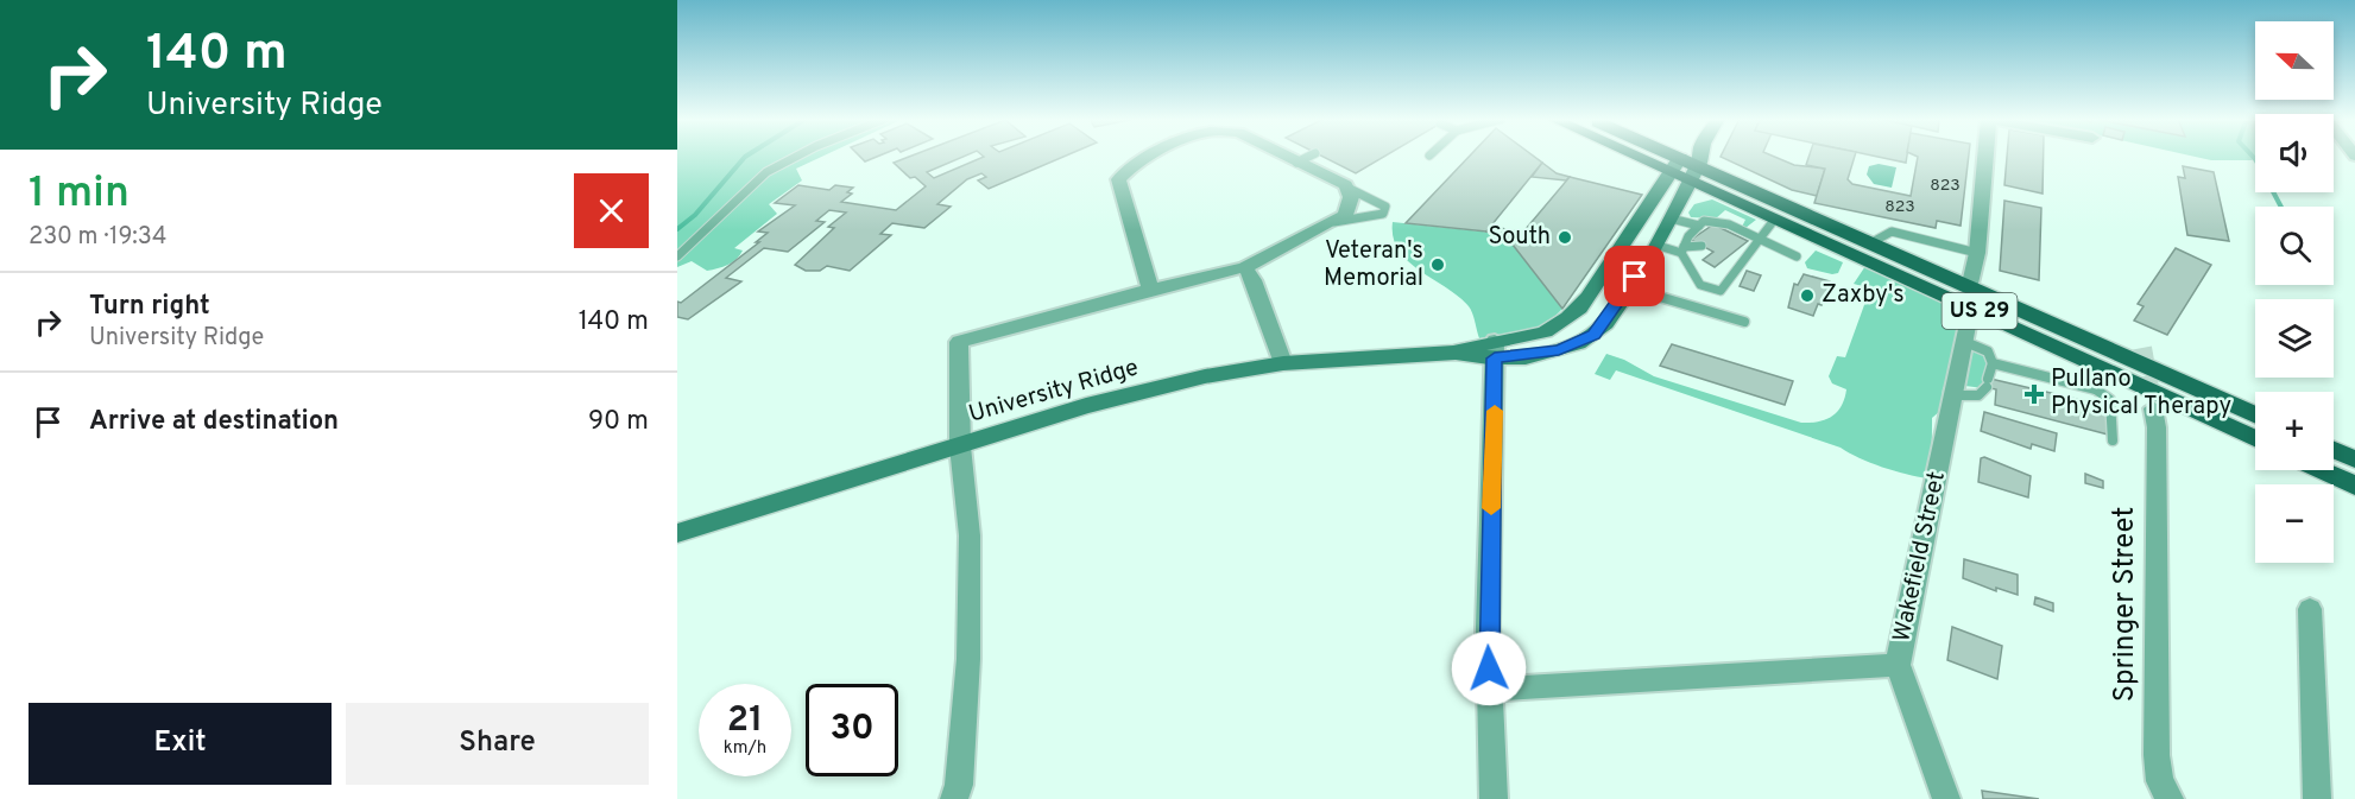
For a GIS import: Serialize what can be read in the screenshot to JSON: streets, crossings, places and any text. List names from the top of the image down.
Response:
{
  "streets": {
    "main road": ["US 29"],
    "street": ["University Ridge", "Wakefield Street", "Springer Street"]
  },
  "crossings": [
    ["US 29", "University Ridge"],
    ["US 29", "Wakefield Street"]
  ],
  "places": {
    "other": ["South", "Veteran's Memorial", "Zaxby's"],
    "health": ["Pullano Physical Therapy"]
  },
  "house_numbers": ["823", "823"],
  "north": "left",
  "page": {
    "turn": ["140 m", "University Ridge"],
    "map_buttons": ["+", "−"],
    "heading": ["1 min", "230 m · 19:34"],
    "list": [
      {
        "name": "Turn right",
        "note": "University Ridge",
        "value": "140 m"
      },
      {
        "name": "Arrive at destination",
        "value": "90 m"
      }
    ],
    "speed": "21 km/h",
    "limit": "30",
    "buttons": ["Exit", "Share"]
  }
}
